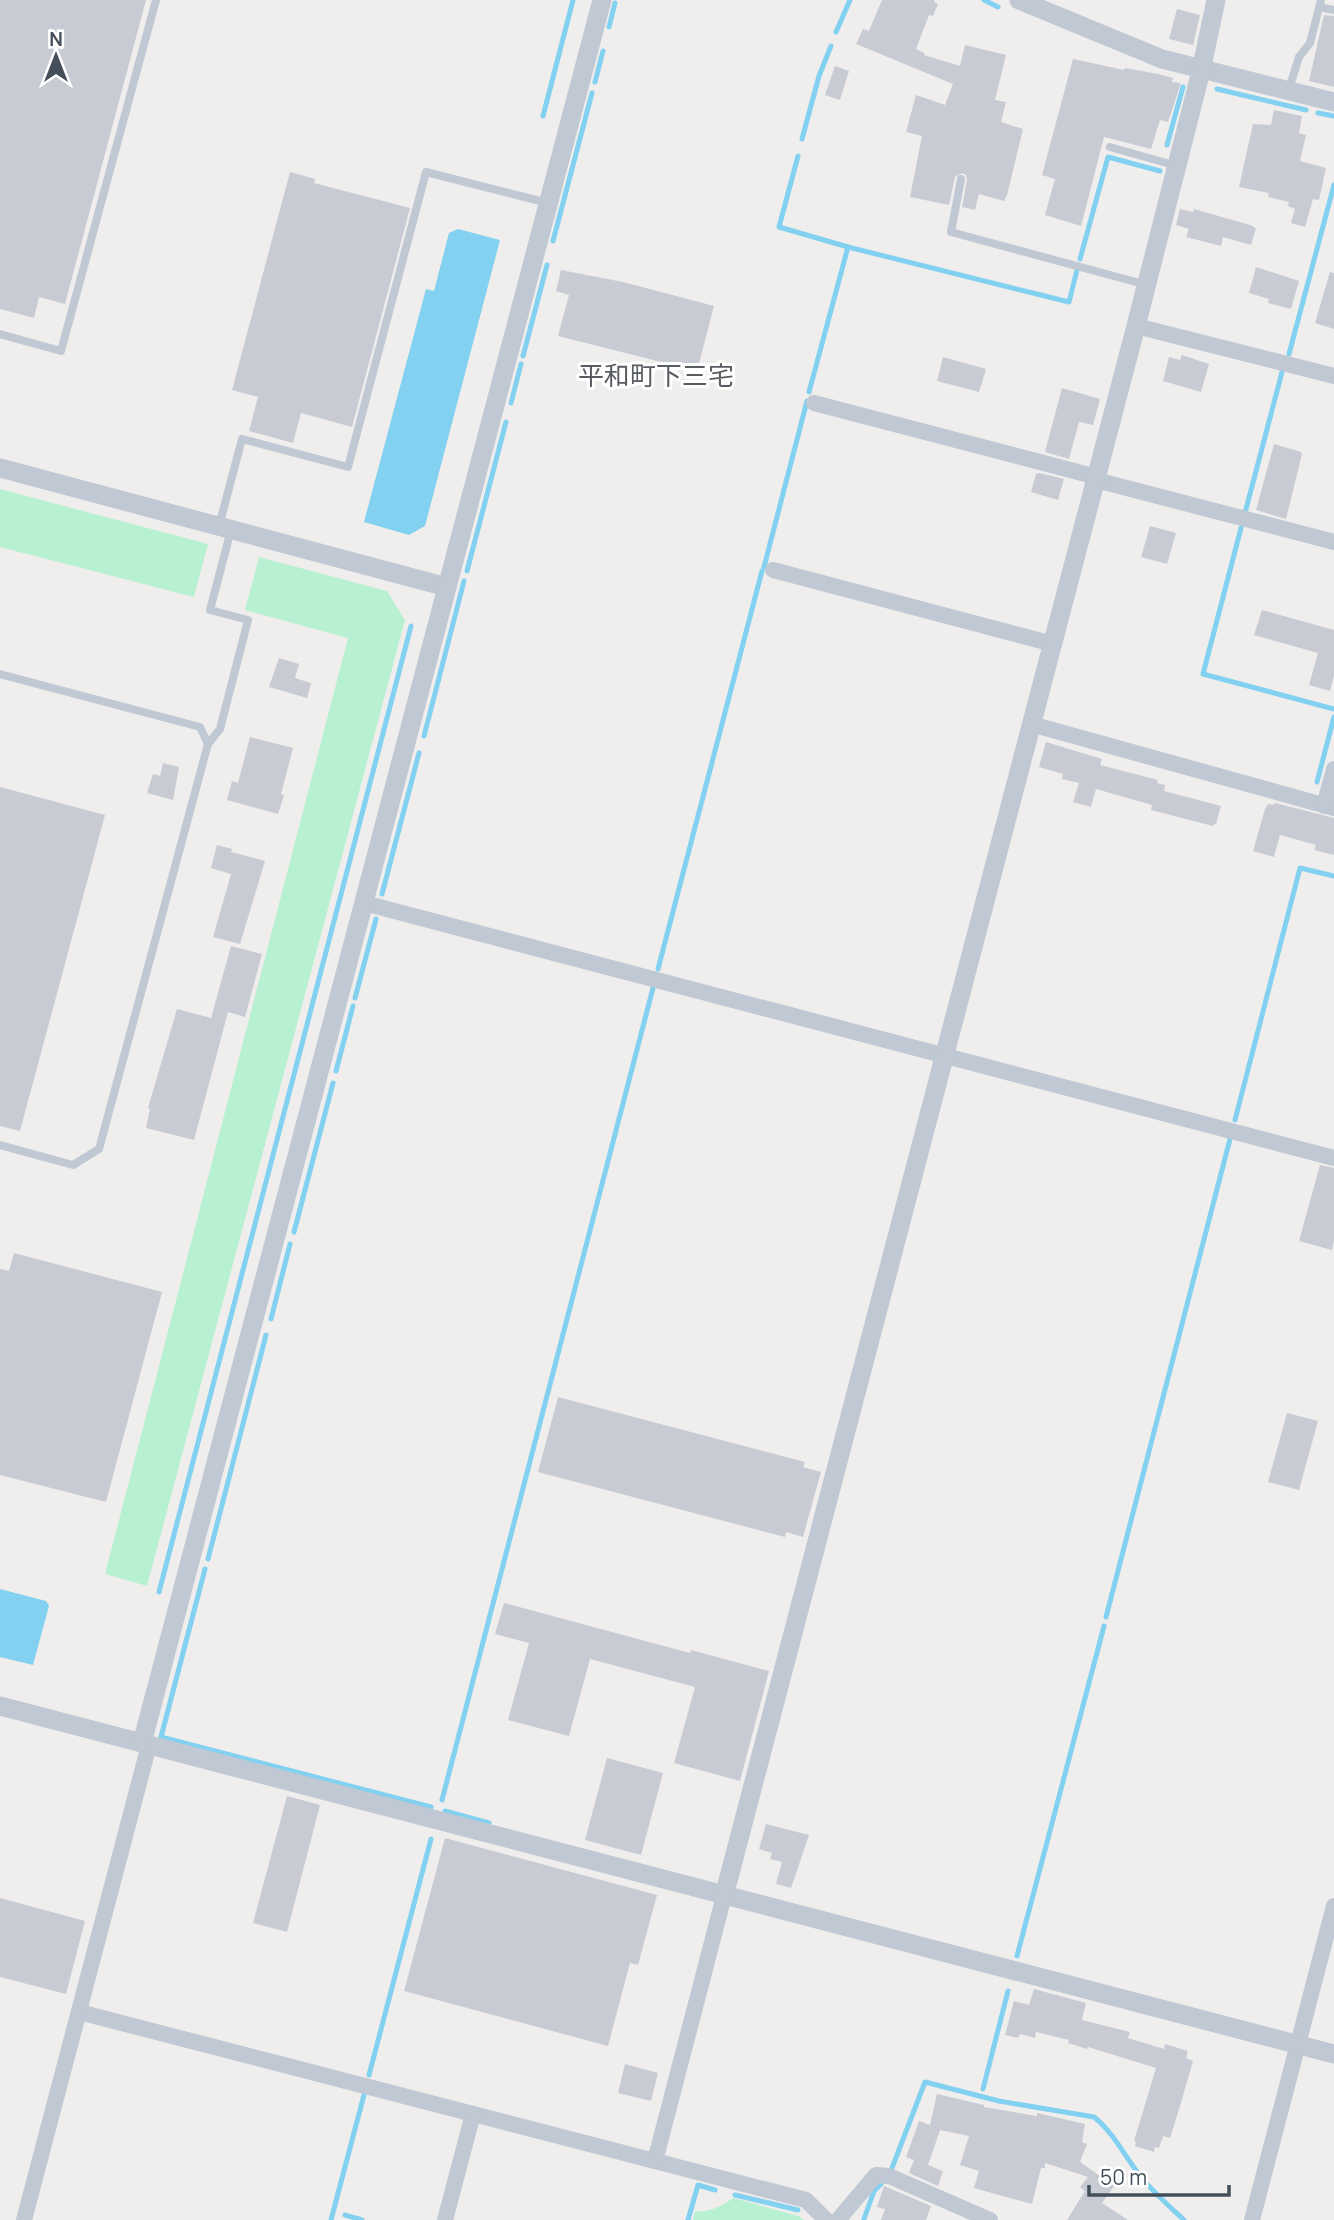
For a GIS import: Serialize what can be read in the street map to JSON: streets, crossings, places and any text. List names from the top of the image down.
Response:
{
  "districts": ["平和町下三宅"],
  "scale_bar": "50 m",
  "north": "top"
}
